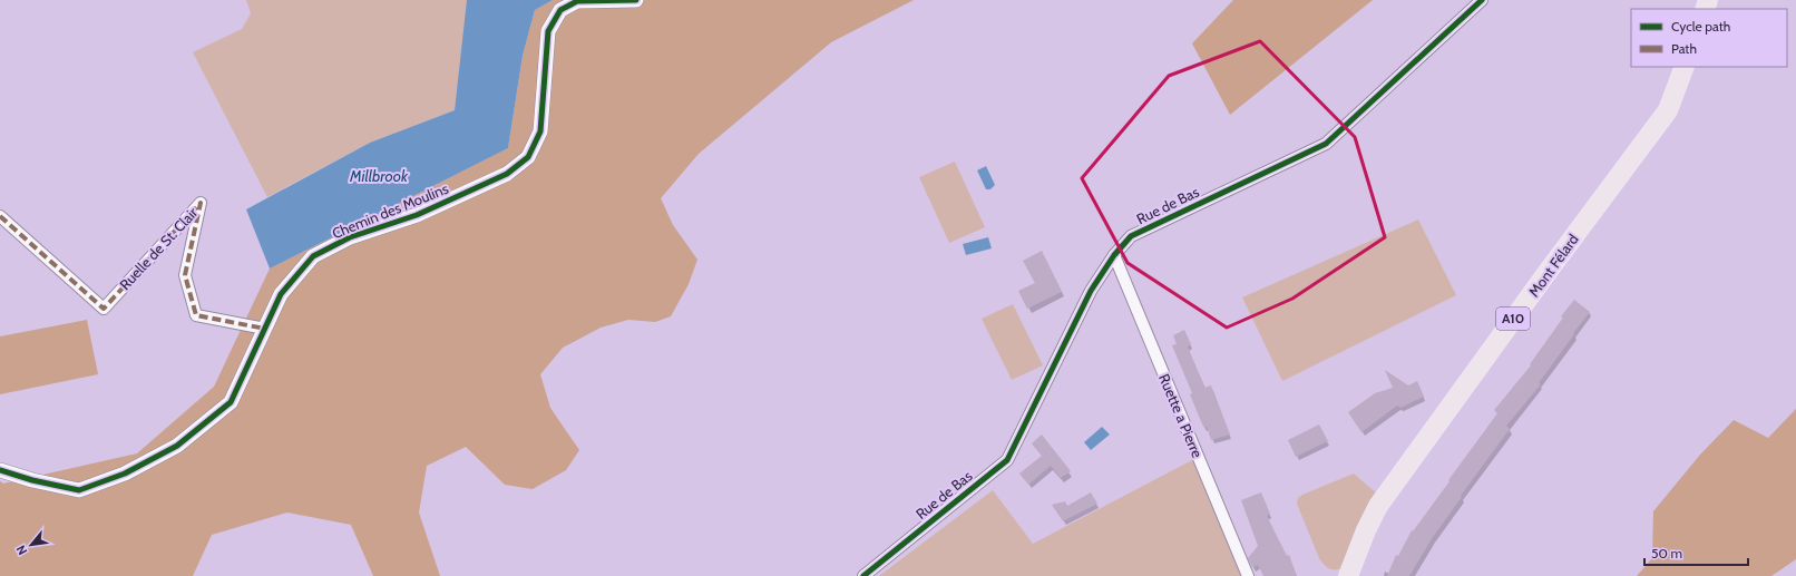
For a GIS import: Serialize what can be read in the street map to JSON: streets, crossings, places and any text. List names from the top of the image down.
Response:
{
  "streets": {
    "main road": ["Mont Félard", "A10"],
    "street": [
      "Rue de Bas",
      "Chemin des Moulins",
      "Ruelle de St. Clair",
      "Ruette a Pierre"
    ]
  },
  "crossings": [
    ["Rue de Bas", "Ruette a Pierre"],
    ["Chemin des Moulins", "Ruelle de St. Clair"]
  ],
  "water": ["Millbrook"],
  "legend": ["Cycle path", "Path"],
  "scale_bar": "50 m",
  "north": "bottom left"
}
